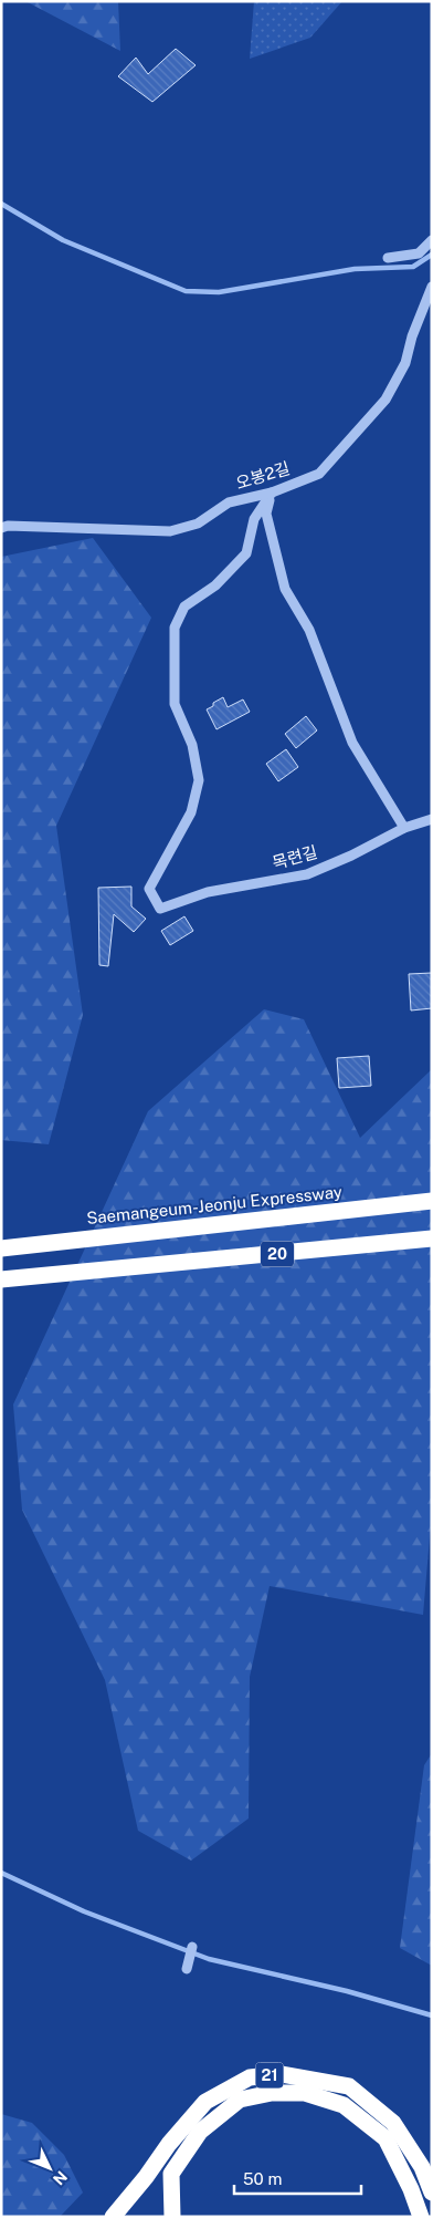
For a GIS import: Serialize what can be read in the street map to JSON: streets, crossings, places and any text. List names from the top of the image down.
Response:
{
  "streets": {
    "highway": ["Saemangeum-Jeonju Expressway", "20", "21"],
    "street": ["오봉2길", "목련길"]
  },
  "crossings": [
    ["오봉2길", "목련길"]
  ],
  "scale_bar": "50 m",
  "north": "bottom right"
}
